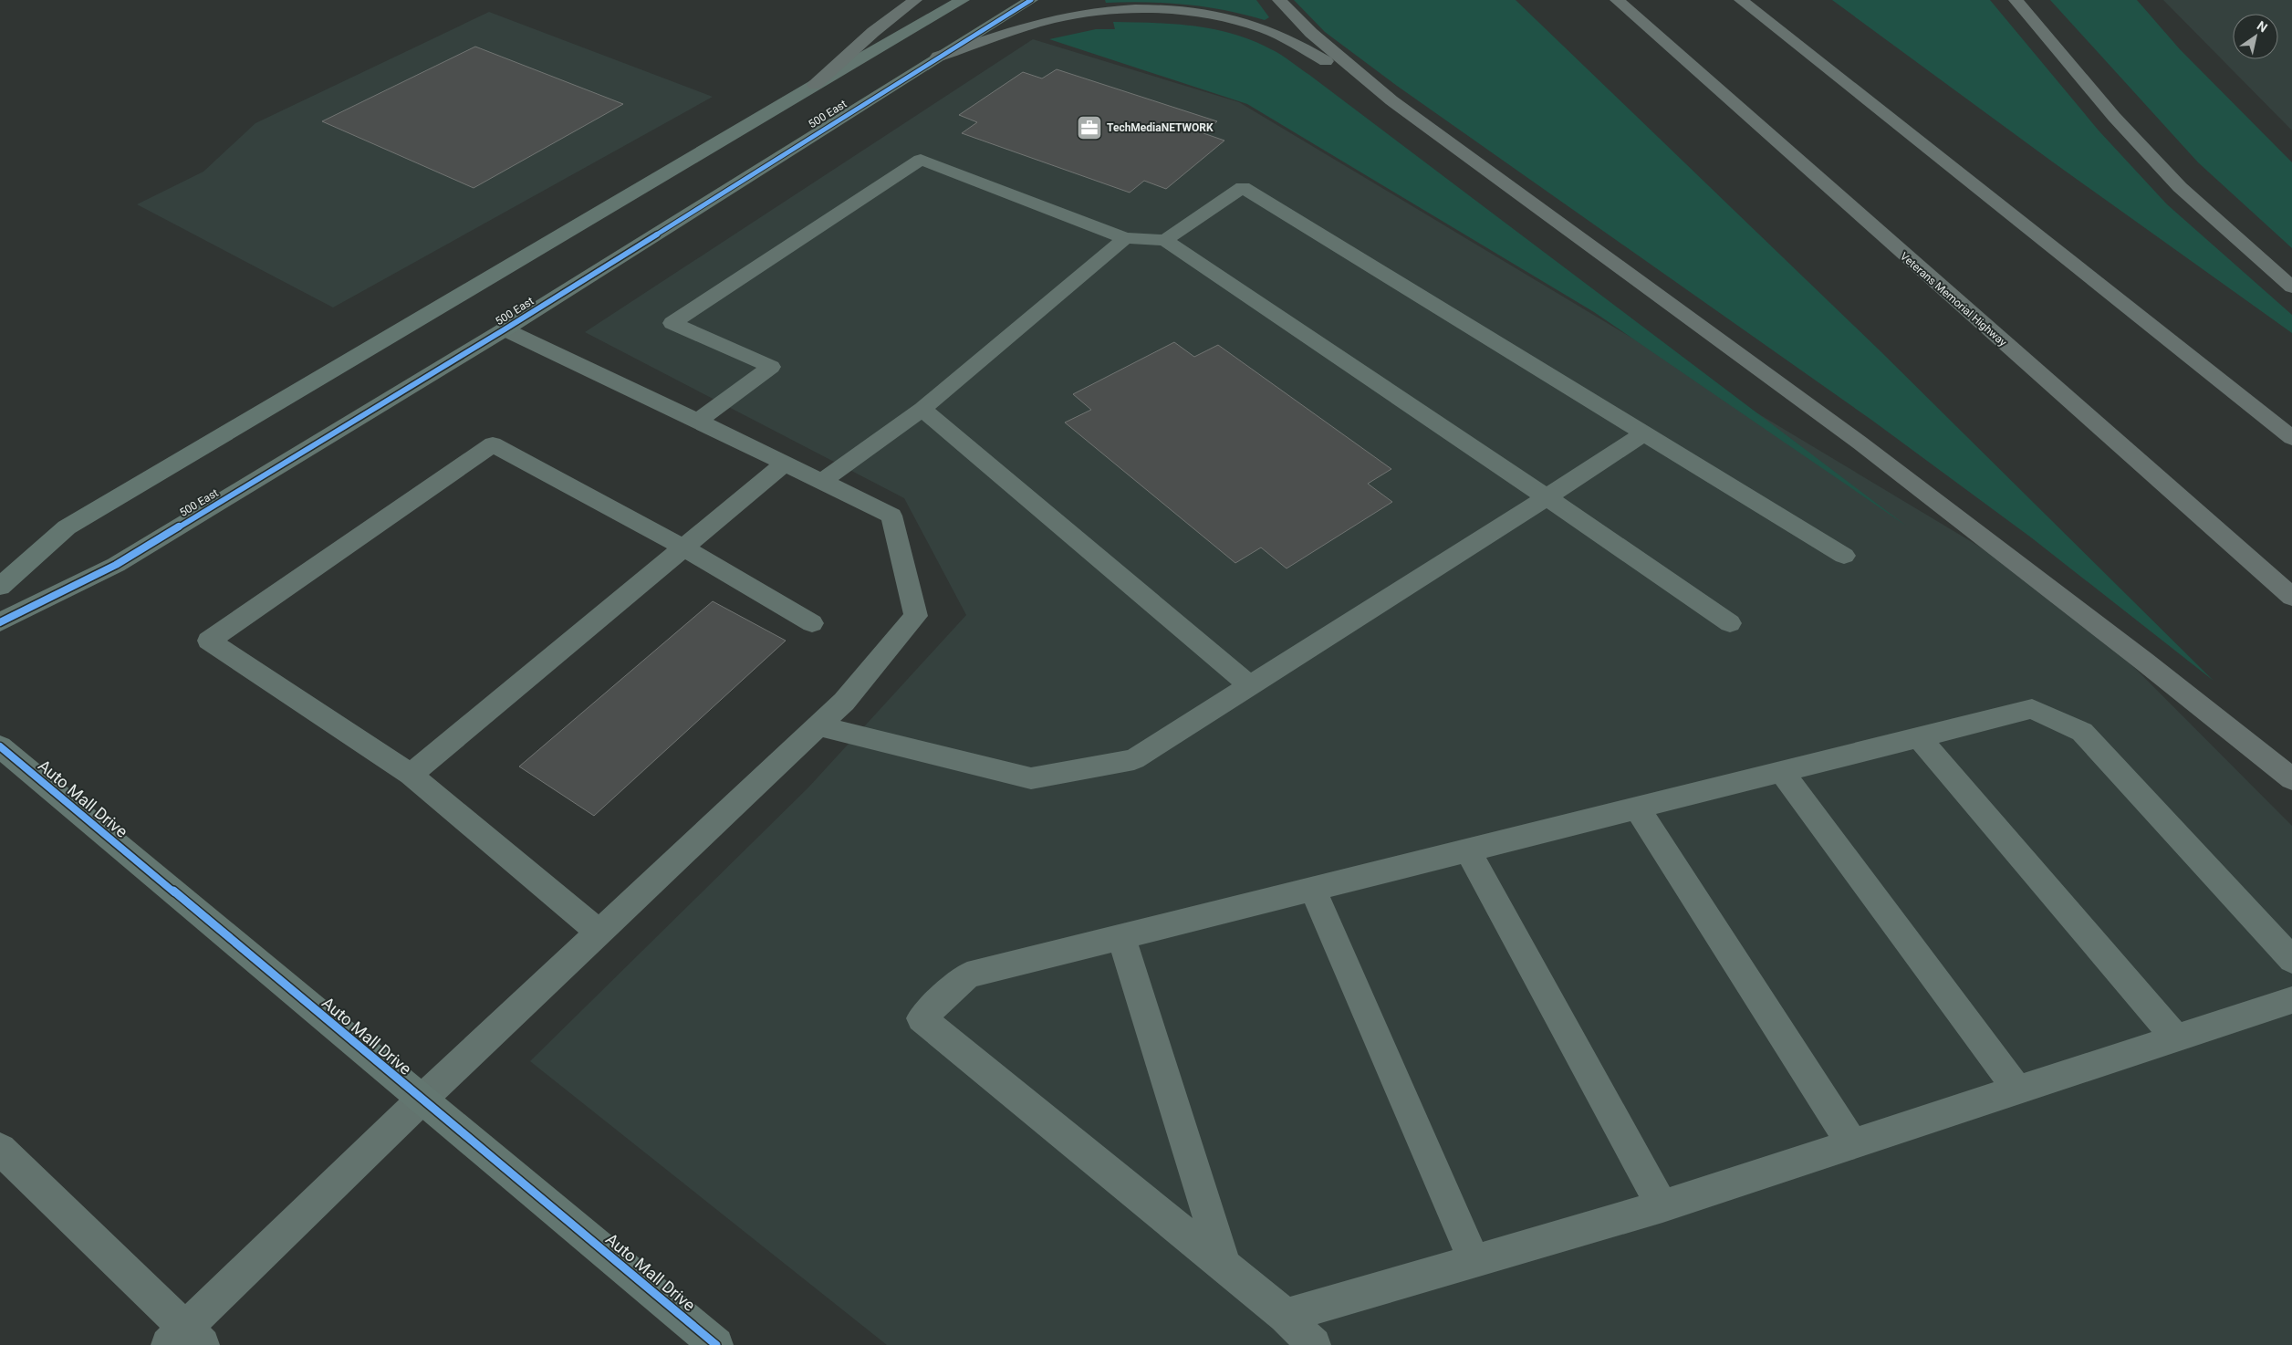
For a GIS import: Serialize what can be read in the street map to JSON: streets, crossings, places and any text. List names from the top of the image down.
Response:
{
  "streets": {
    "highway": ["Veterans Memorial Highway"],
    "street": ["500 East", "Auto Mall Drive"]
  },
  "places": {
    "office": ["TechMediaNETWORK"]
  },
  "north": "top right"
}
